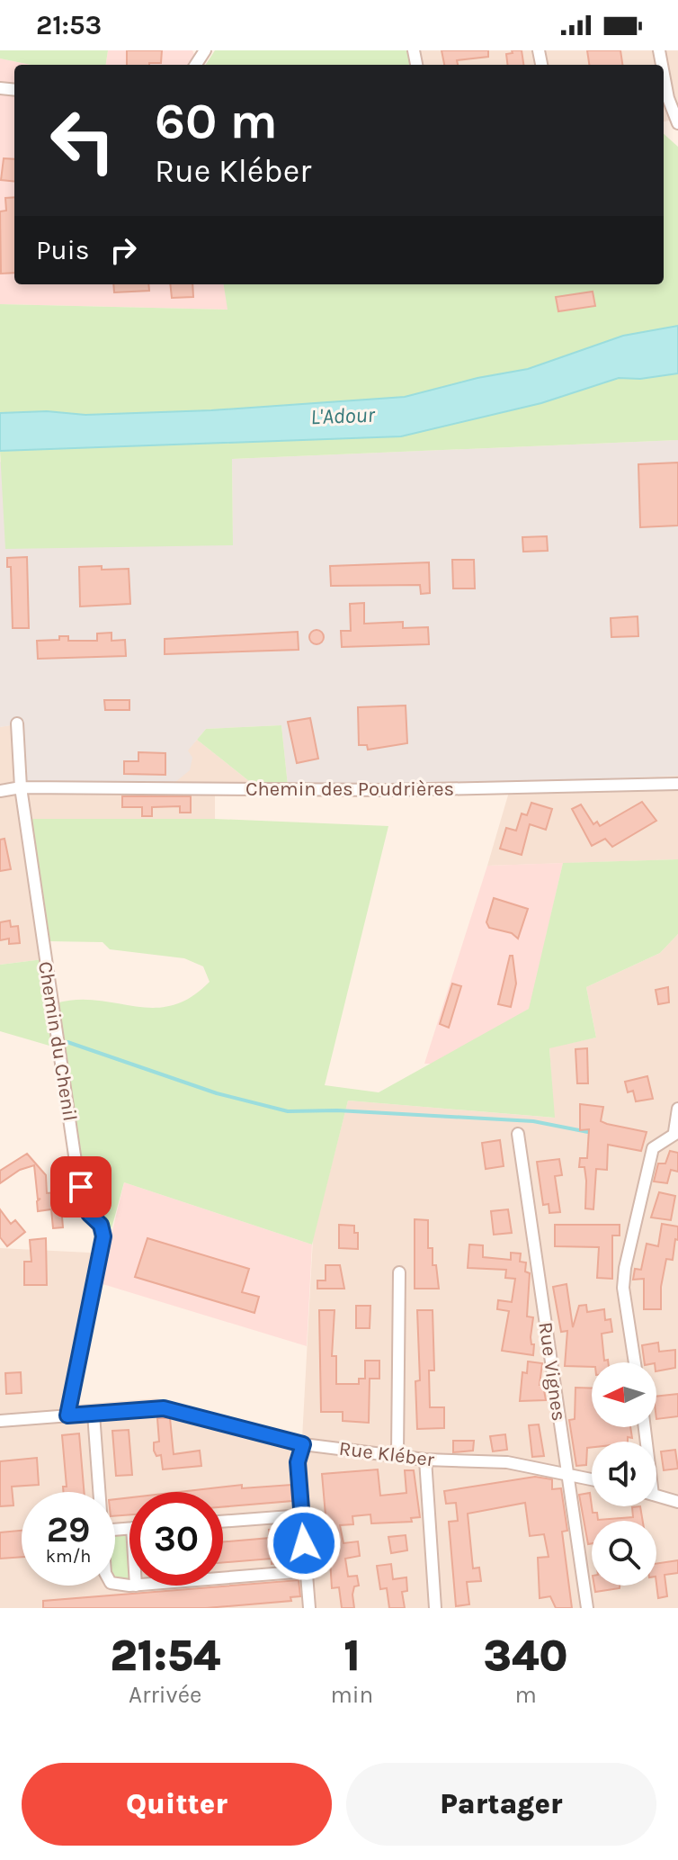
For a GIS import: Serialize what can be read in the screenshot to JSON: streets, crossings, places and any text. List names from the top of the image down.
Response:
{
  "streets": {
    "street": [
      "Chemin des Poudrières",
      "Chemin du Chenil",
      "Rue Vignes",
      "Rue Kléber"
    ]
  },
  "crossings": [
    ["Chemin des Poudrières", "Chemin du Chenil"],
    ["Chemin du Chenil", "Rue Kléber"],
    ["Rue Vignes", "Rue Kléber"]
  ],
  "water": ["L'Adour"],
  "north": "left",
  "page": {
    "status": "21:53",
    "turn": ["60 m", "Rue Kléber"],
    "then": "Puis",
    "speed": "29 km/h",
    "limit": "30",
    "eta": [
      "21:54",
      "Arrivée",
      "1",
      "min",
      "340",
      "m"
    ],
    "buttons": ["Quitter", "Partager"]
  }
}
